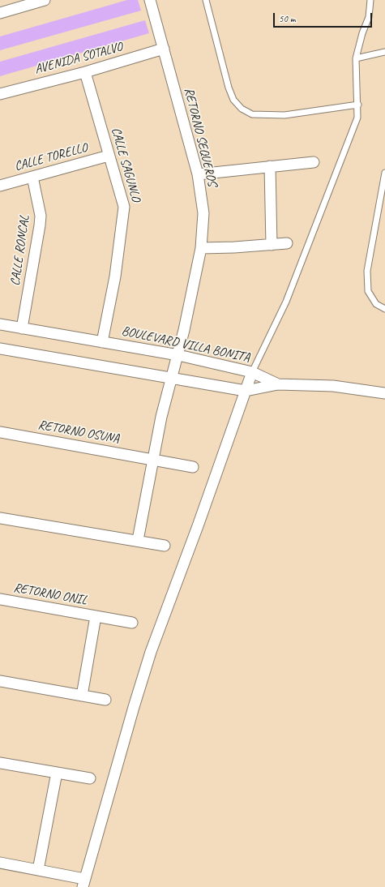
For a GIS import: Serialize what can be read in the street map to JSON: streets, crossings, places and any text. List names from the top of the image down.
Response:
{
  "streets": {
    "street": [
      "AVENIDA SOTALVO",
      "RETORNO SEQUEROS",
      "CALLE TORELLO",
      "CALLE SAGUNLO",
      "CALLE RONCAL",
      "BOULEVARD VILLA BONITA",
      "RETORNO OSUNA",
      "RETORNO ONIL"
    ]
  },
  "crossings": [
    ["AVENIDA SOTALVO", "RETORNO SEQUEROS"],
    ["AVENIDA SOTALVO", "CALLE SAGUNLO"],
    ["RETORNO SEQUEROS", "BOULEVARD VILLA BONITA"],
    ["CALLE TORELLO", "CALLE SAGUNLO"],
    ["CALLE TORELLO", "CALLE RONCAL"],
    ["CALLE SAGUNLO", "BOULEVARD VILLA BONITA"],
    ["CALLE RONCAL", "BOULEVARD VILLA BONITA"]
  ],
  "scale_bar": "50 m"
}
